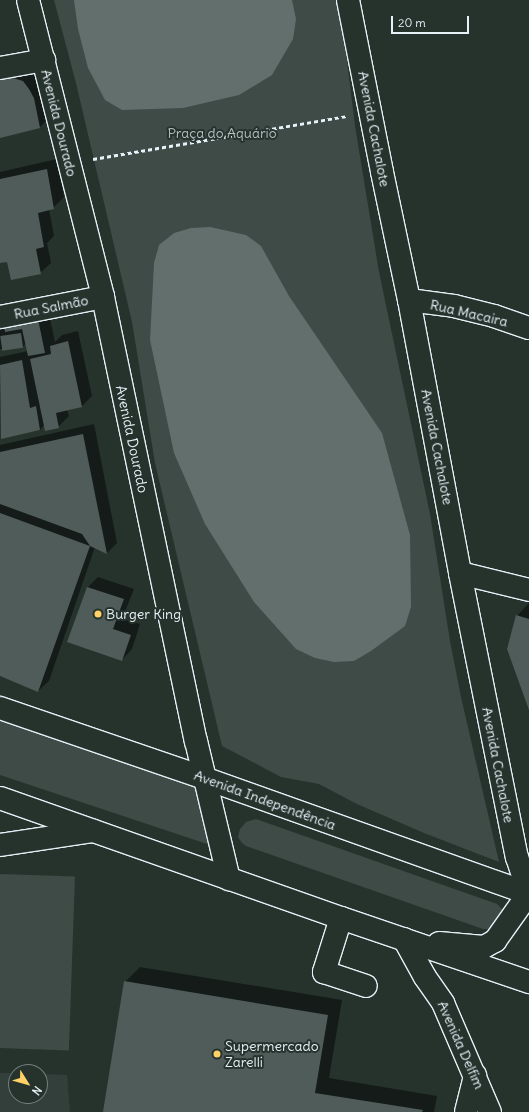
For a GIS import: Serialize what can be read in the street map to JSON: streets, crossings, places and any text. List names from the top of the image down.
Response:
{
  "streets": {
    "street": [
      "Avenida Dourado",
      "Avenida Cachalote",
      "Rua Salmão",
      "Rua Macaira",
      "Avenida Independência",
      "Avenida Delfim"
    ]
  },
  "crossings": [
    ["Avenida Dourado", "Rua Salmão"],
    ["Avenida Dourado", "Avenida Independência"],
    ["Avenida Cachalote", "Rua Macaira"],
    ["Avenida Cachalote", "Avenida Independência"]
  ],
  "parks": ["Praça do Aquário"],
  "places": ["Burger King", "Supermercado Zarelli"],
  "scale_bar": "20 m",
  "north": "bottom right"
}
